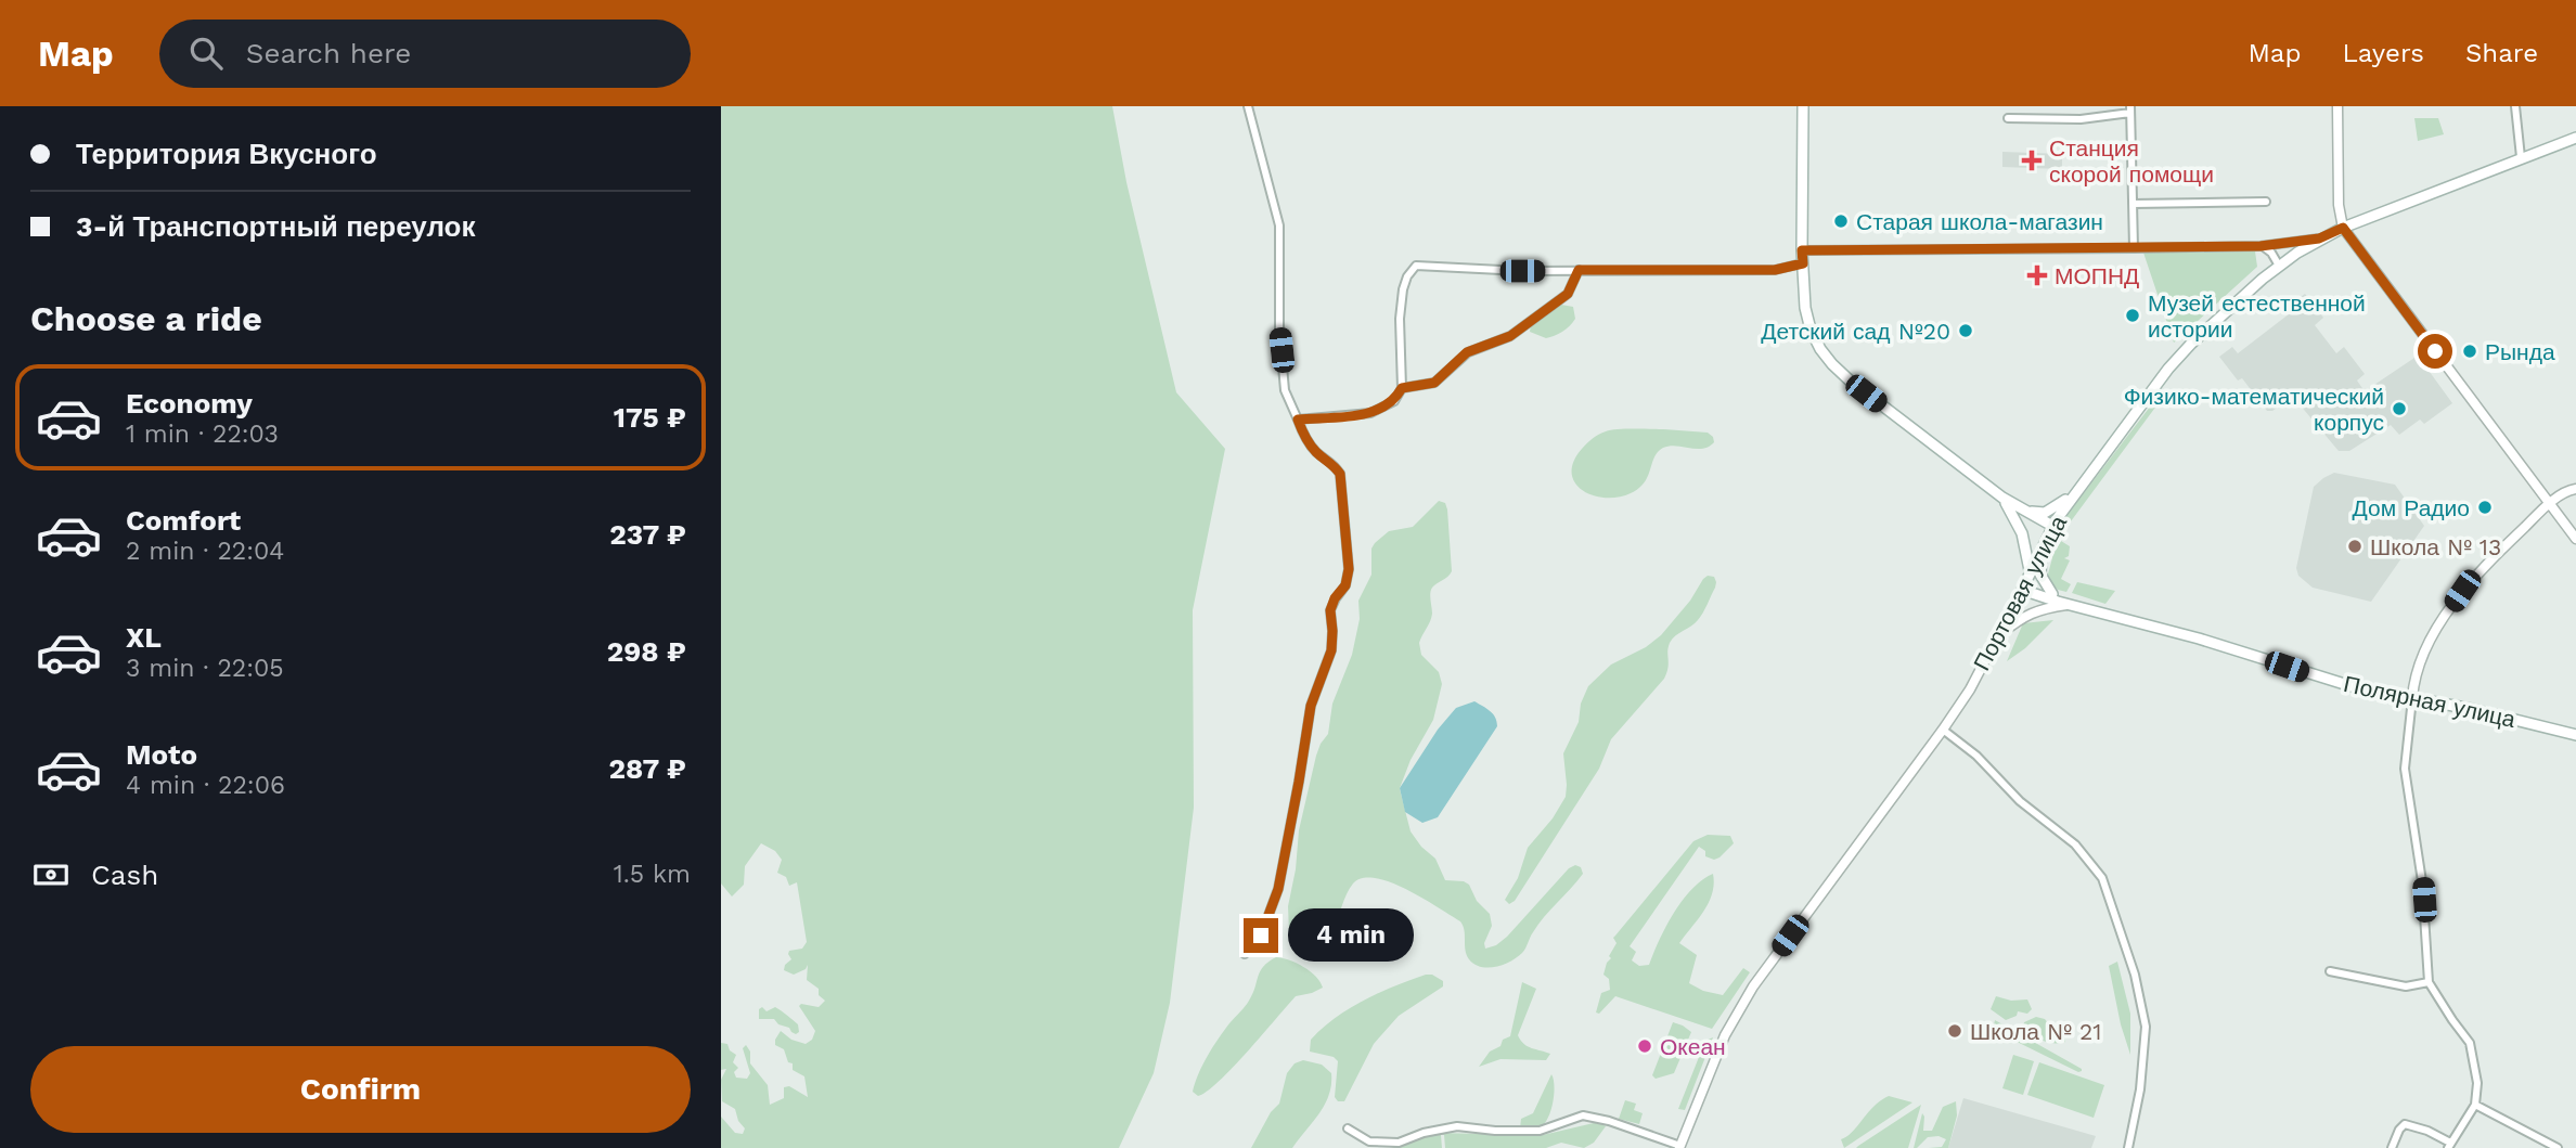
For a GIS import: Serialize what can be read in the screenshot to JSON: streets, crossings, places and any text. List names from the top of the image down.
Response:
{
  "streets": {
    "main road": ["Портовая улица", "Полярная улица"]
  },
  "crossings": [
    ["Портовая улица", "Полярная улица"]
  ],
  "places": {
    "health": ["Станция скорой помощи", "МОПНД"],
    "other": [
      "Старая школа-магазин",
      "Музей естественной истории",
      "Детский сад №20",
      "Рында",
      "Физико-математический корпус",
      "Дом Радио",
      "Школа № 13",
      "Школа № 21",
      "Океан"
    ]
  },
  "page": {
    "header": "Map",
    "search": "Search here",
    "nav": ["Map", "Layers", "Share"],
    "banner": ["Территория Вкусного", "3-й Транспортный переулок"],
    "heading": "Choose a ride",
    "list": [
      {
        "name": "Economy",
        "note": "1 min · 22:03",
        "value": "175 ₽"
      },
      {
        "name": "Comfort",
        "note": "2 min · 22:04",
        "value": "237 ₽"
      },
      {
        "name": "XL",
        "note": "3 min · 22:05",
        "value": "298 ₽"
      },
      {
        "name": "Moto",
        "note": "4 min · 22:06",
        "value": "287 ₽"
      }
    ],
    "pay": ["Cash", "1.5 km"],
    "bubble": "4 min",
    "buttons": "Confirm"
  }
}
